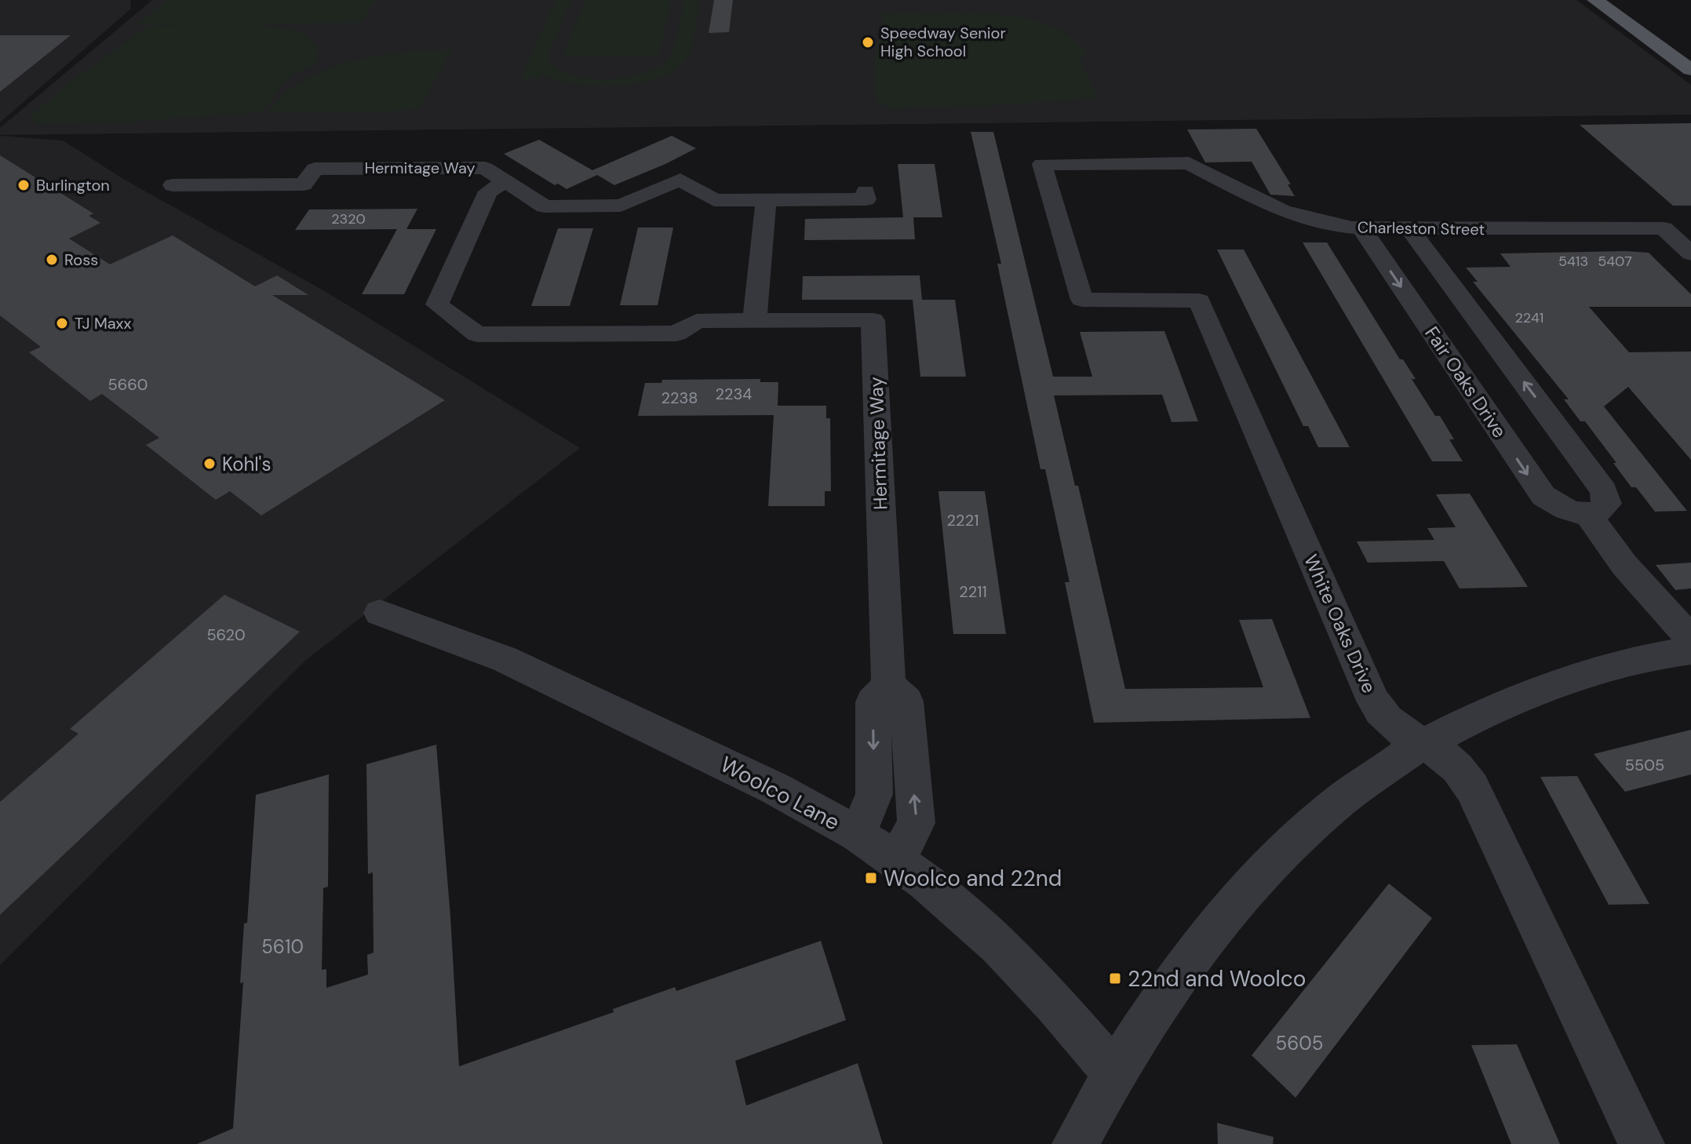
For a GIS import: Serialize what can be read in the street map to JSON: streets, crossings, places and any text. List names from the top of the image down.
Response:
{
  "streets": {
    "street": [
      "Hermitage Way",
      "Charleston Street",
      "Fair Oaks Drive",
      "White Oaks Drive",
      "Woolco Lane"
    ]
  },
  "crossings": [
    ["Charleston Street", "Fair Oaks Drive"],
    ["Charleston Street", "White Oaks Drive"]
  ],
  "places": {
    "other": [
      "Speedway Senior High School",
      "Burlington",
      "Ross",
      "TJ Maxx",
      "Kohl's"
    ],
    "transit": ["Woolco and 22nd", "22nd and Woolco"]
  },
  "house_numbers": [
    "2320",
    "5413",
    "5407",
    "2241",
    "5660",
    "2234",
    "2238",
    "2221",
    "2211",
    "5620",
    "5505",
    "5610",
    "5605"
  ]
}
